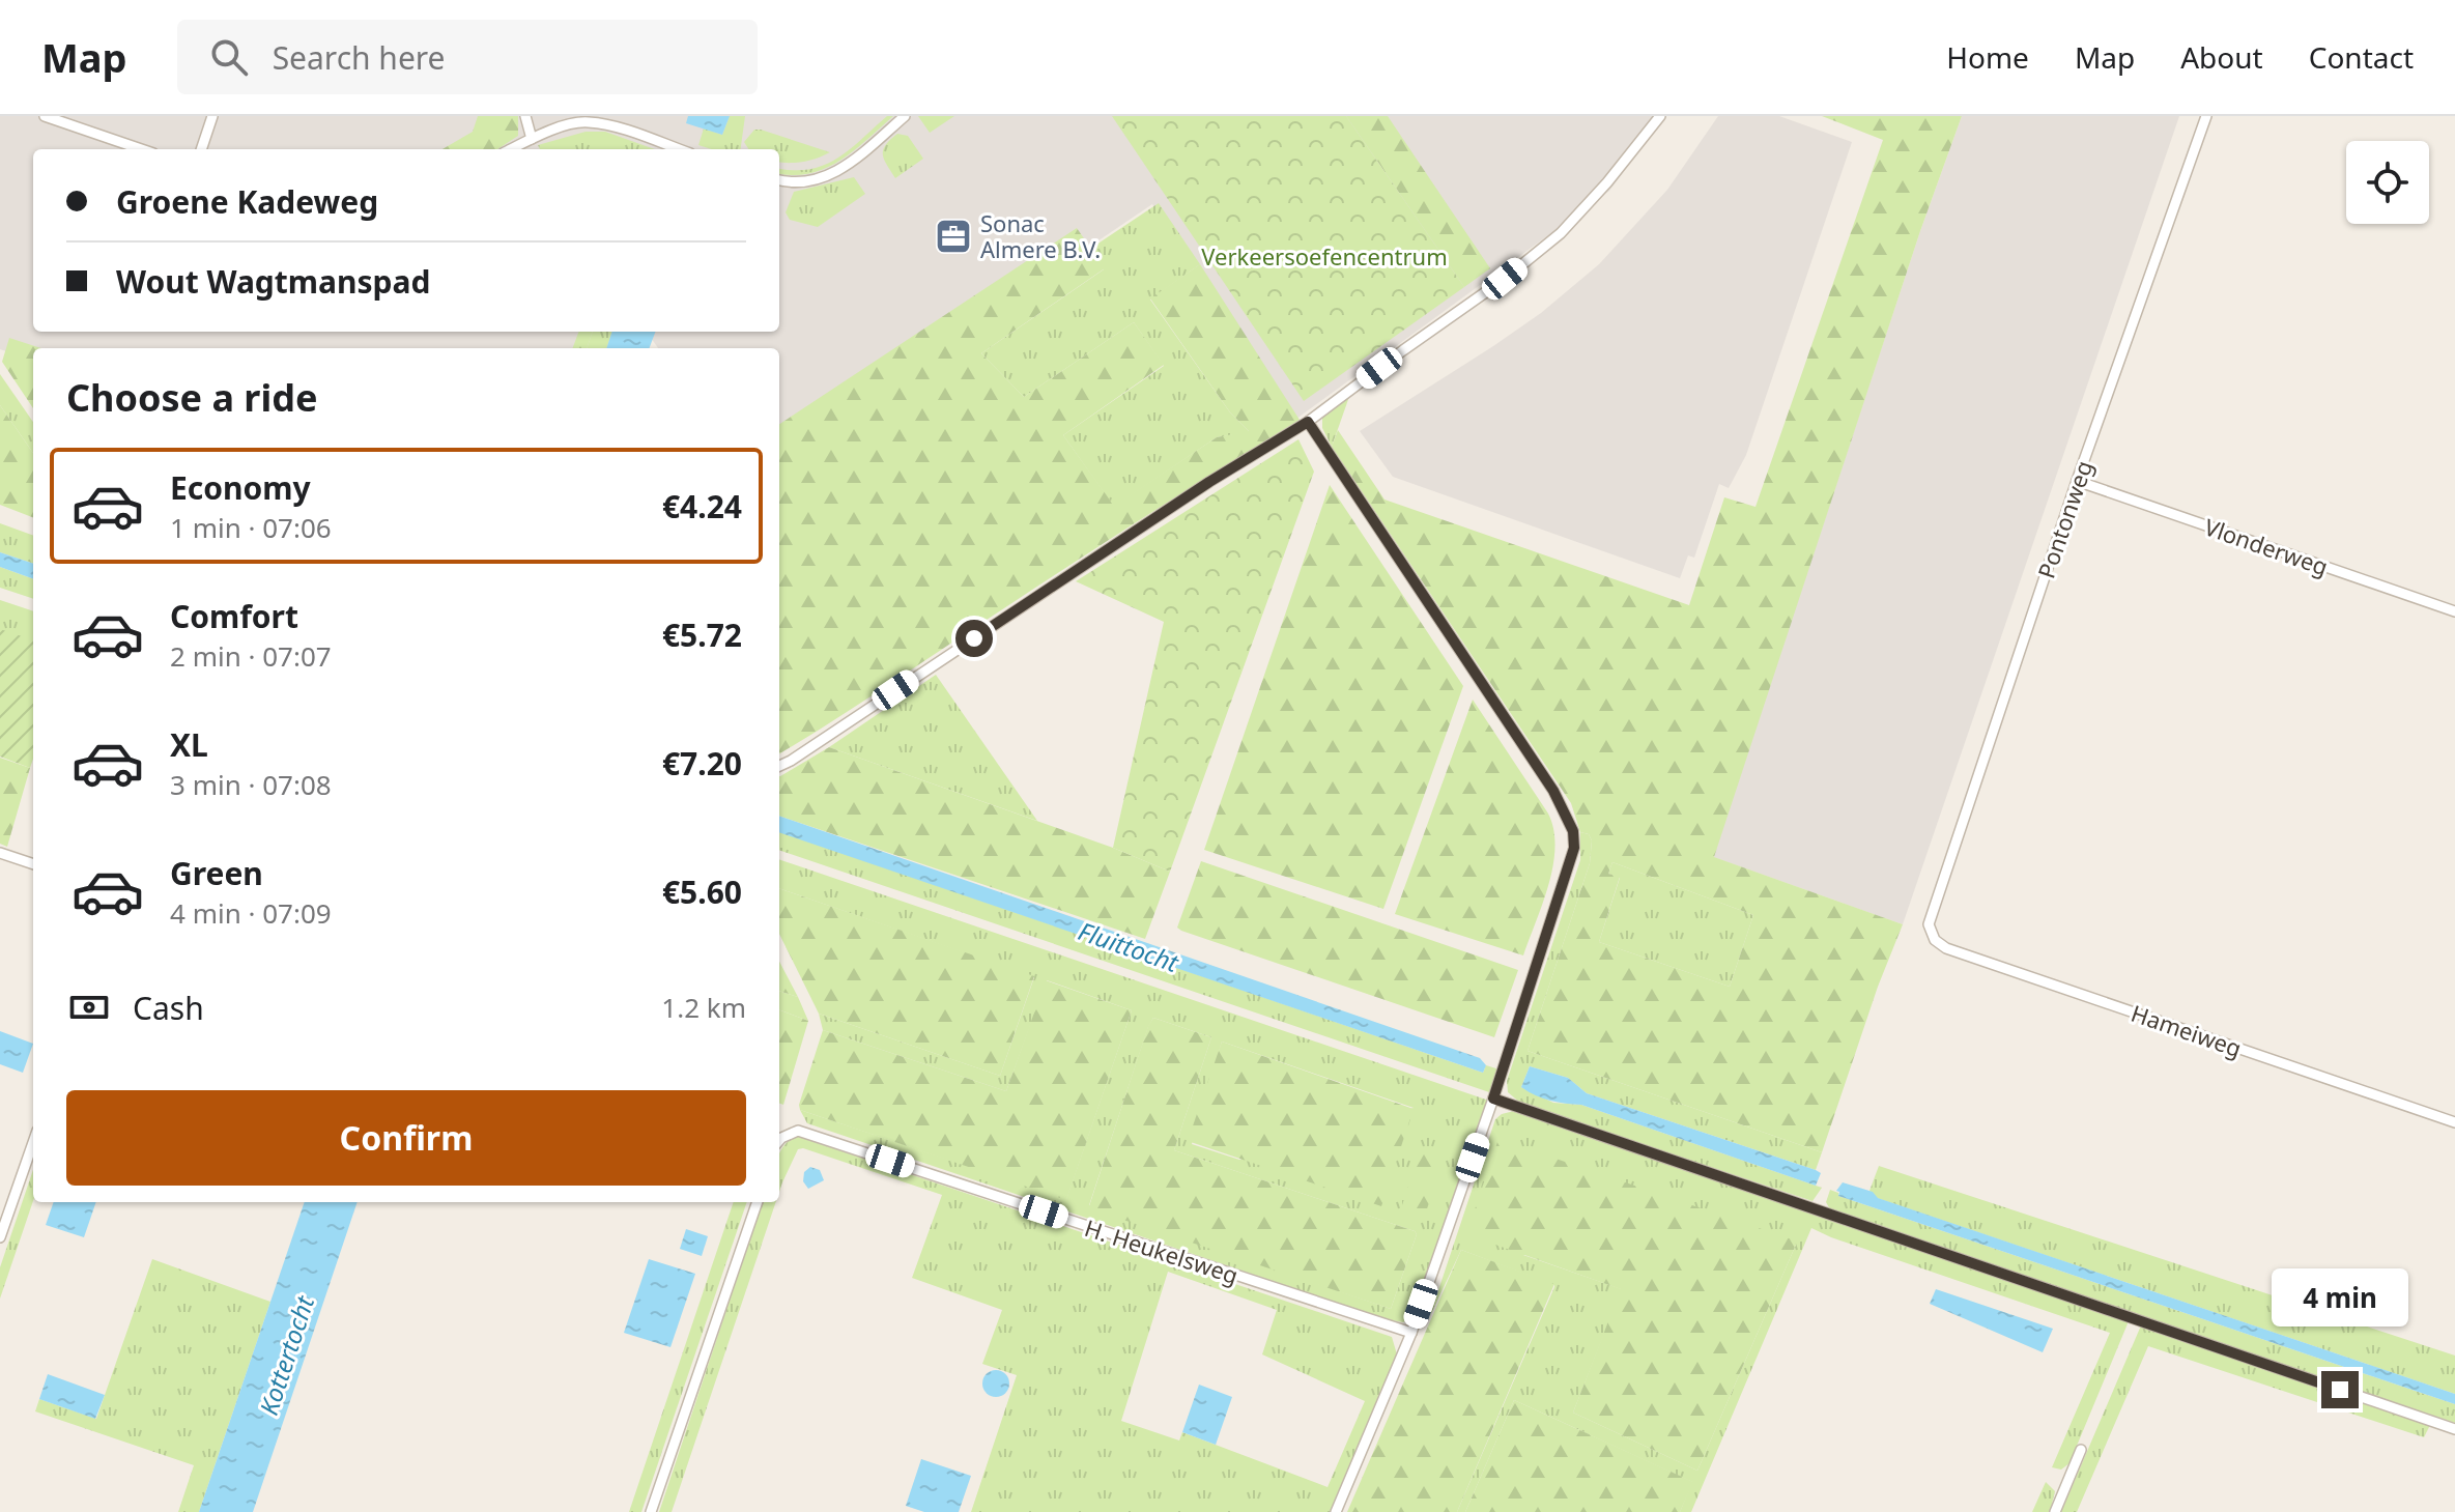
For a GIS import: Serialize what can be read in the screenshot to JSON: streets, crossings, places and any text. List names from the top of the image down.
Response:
{
  "streets": {
    "street": [
      "Pontonweg",
      "Vlonderweg",
      "Hameiweg",
      "H. Heukelsweg"
    ]
  },
  "crossings": [
    ["Pontonweg", "Vlonderweg"],
    ["Pontonweg", "Hameiweg"]
  ],
  "water": ["Fluittocht", "Kottertocht"],
  "parks": ["Verkeersoefencentrum"],
  "places": {
    "office": ["Sonac Almere B.V."]
  },
  "page": {
    "header": "Map",
    "search": "Search here",
    "nav": [
      "Home",
      "Map",
      "About",
      "Contact"
    ],
    "banner": ["Groene Kadeweg", "Wout Wagtmanspad"],
    "heading": "Choose a ride",
    "list": [
      {
        "name": "Economy",
        "note": "1 min · 07:06",
        "value": "€4.24"
      },
      {
        "name": "Comfort",
        "note": "2 min · 07:07",
        "value": "€5.72"
      },
      {
        "name": "XL",
        "note": "3 min · 07:08",
        "value": "€7.20"
      },
      {
        "name": "Green",
        "note": "4 min · 07:09",
        "value": "€5.60"
      }
    ],
    "pay": ["Cash", "1.2 km"],
    "buttons": "Confirm",
    "bubble": "4 min"
  }
}
